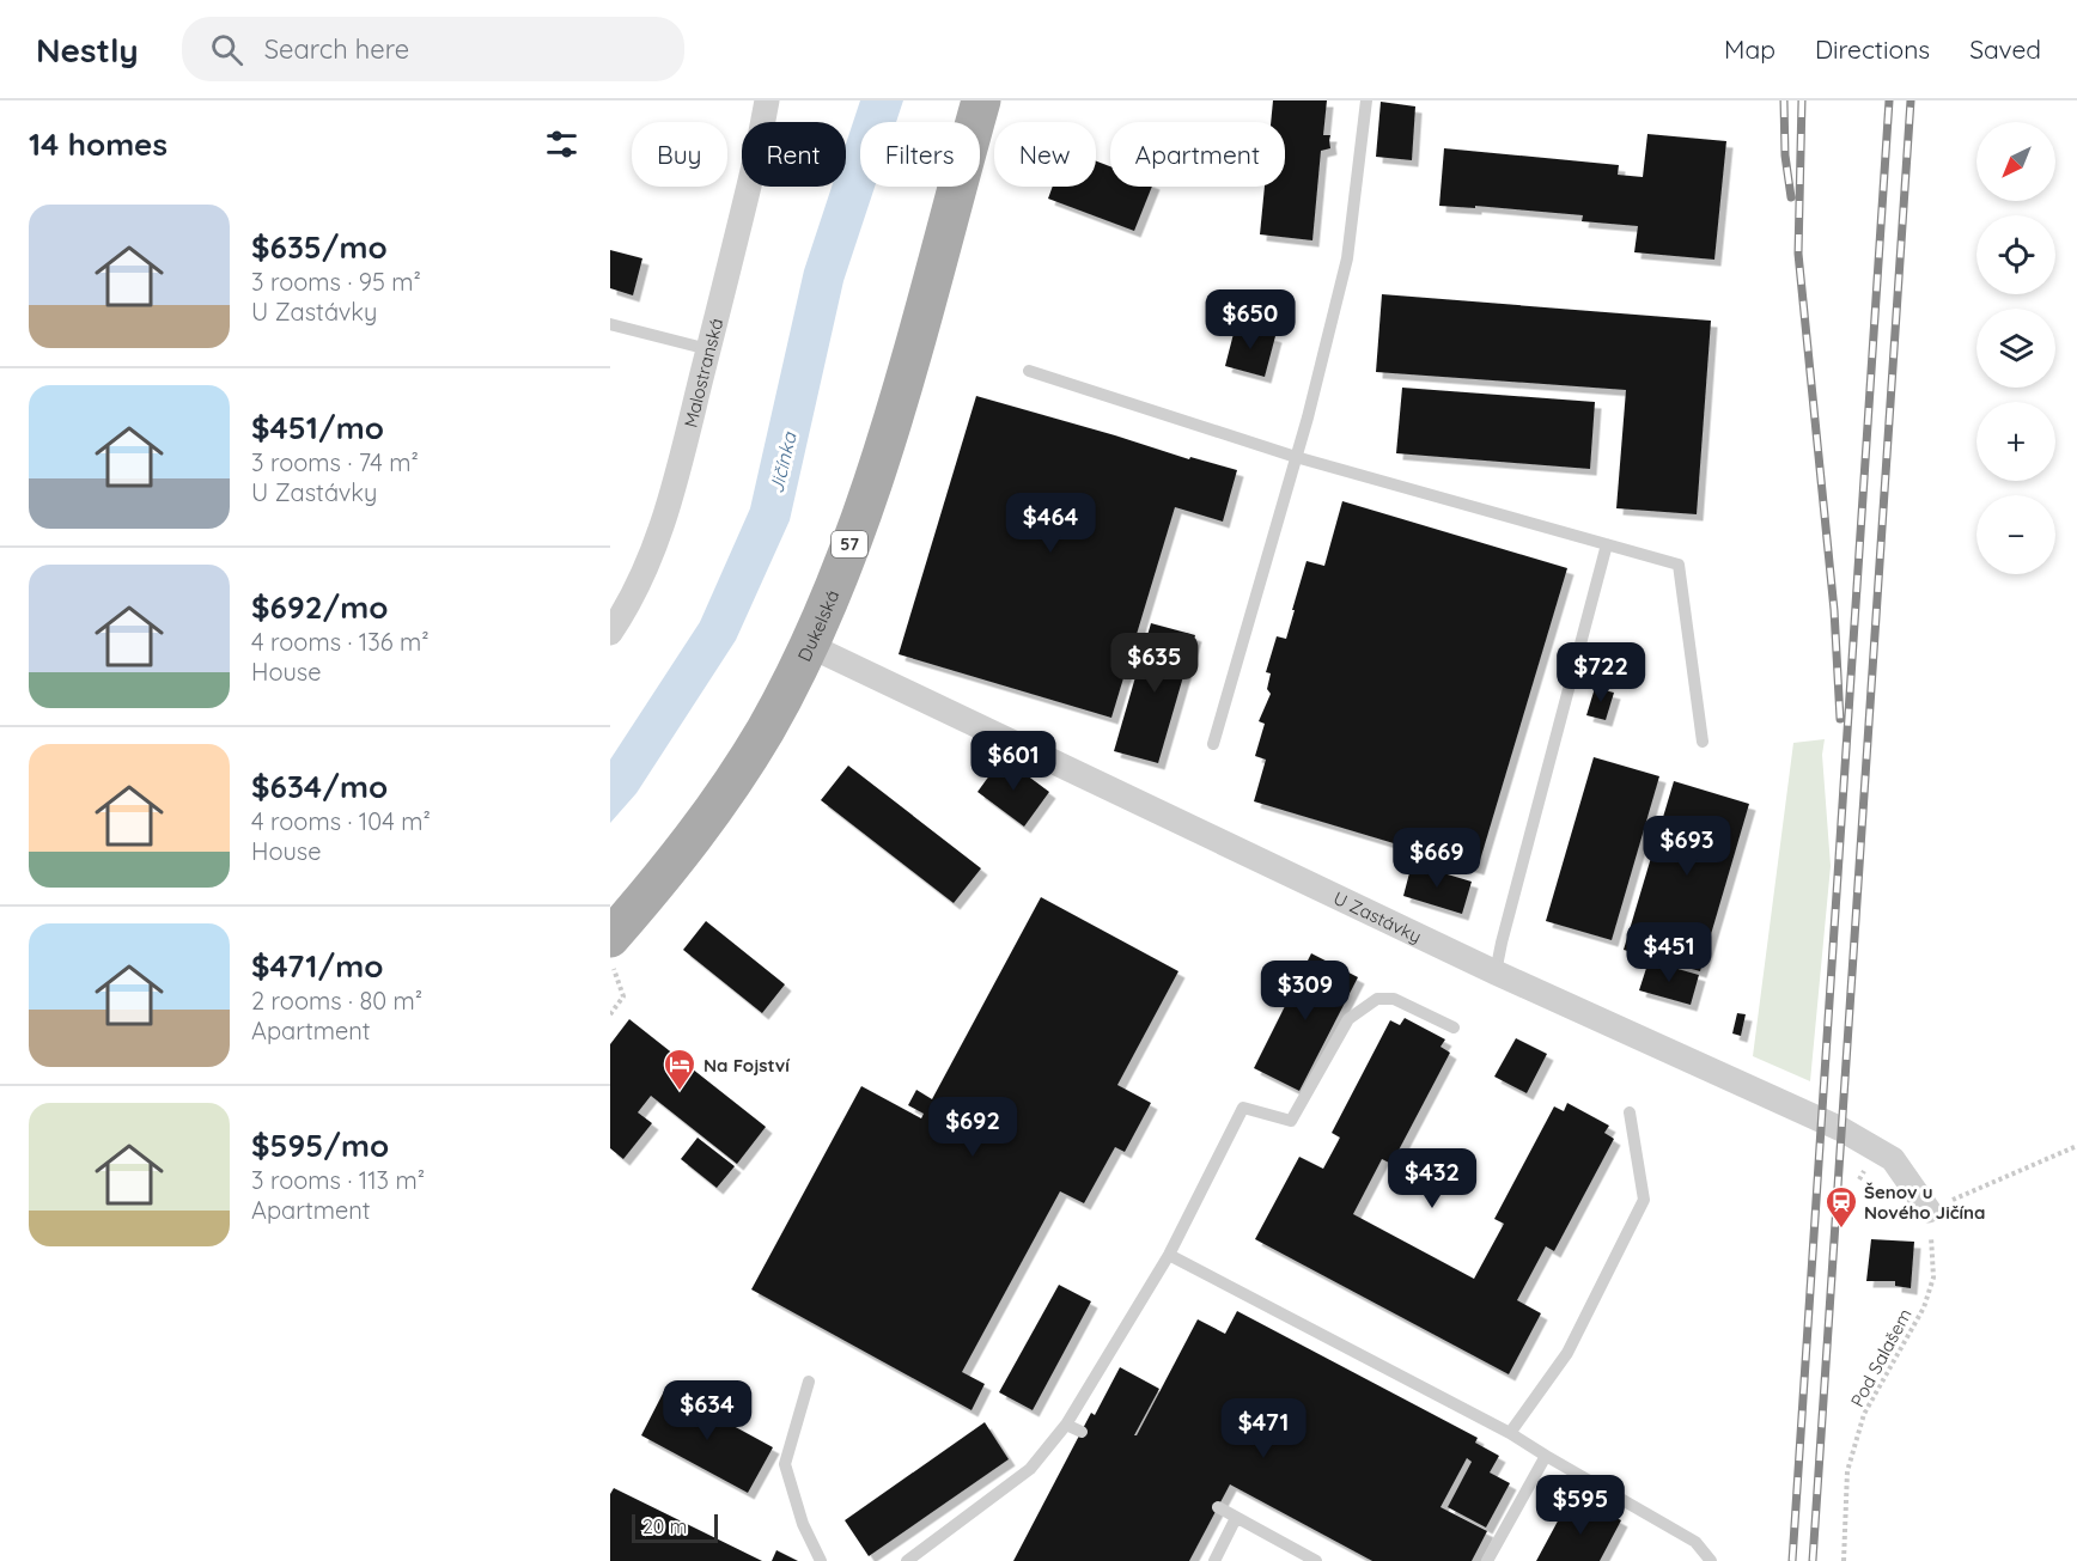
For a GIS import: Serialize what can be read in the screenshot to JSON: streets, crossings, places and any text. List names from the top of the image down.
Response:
{
  "streets": {
    "main road": ["57", "Dukelská"],
    "street": ["Malostranská", "U Zastávky"],
    "path": ["Pod Salašem"]
  },
  "crossings": [
    ["Dukelská", "U Zastávky"],
    ["U Zastávky", "Pod Salašem"]
  ],
  "water": ["Jičínka"],
  "places": {
    "hotel": ["Na Fojství"],
    "station": ["Šenov u Nového Jičína"]
  },
  "scale_bar": "20 m",
  "north": "bottom left",
  "page": {
    "header": "Nestly",
    "search": "Search here",
    "nav": ["Map", "Directions", "Saved"],
    "heading": "14 homes",
    "map_buttons": ["+", "−"],
    "chip": [
      "Buy",
      "Rent",
      "Filters",
      "New",
      "Apartment"
    ],
    "list": [
      {
        "name": "$635/mo",
        "note": "3 rooms · 95 m² · U Zastávky"
      },
      {
        "name": "$451/mo",
        "note": "3 rooms · 74 m² · U Zastávky"
      },
      {
        "name": "$692/mo",
        "note": "4 rooms · 136 m² · House"
      },
      {
        "name": "$634/mo",
        "note": "4 rooms · 104 m² · House"
      },
      {
        "name": "$471/mo",
        "note": "2 rooms · 80 m² · Apartment"
      },
      {
        "name": "$595/mo",
        "note": "3 rooms · 113 m² · Apartment"
      }
    ],
    "price": [
      "$650",
      "$464",
      "$635",
      "$722",
      "$601",
      "$693",
      "$669",
      "$451",
      "$309",
      "$692",
      "$432",
      "$634",
      "$471",
      "$595"
    ],
    "scale": "20 m"
  }
}
